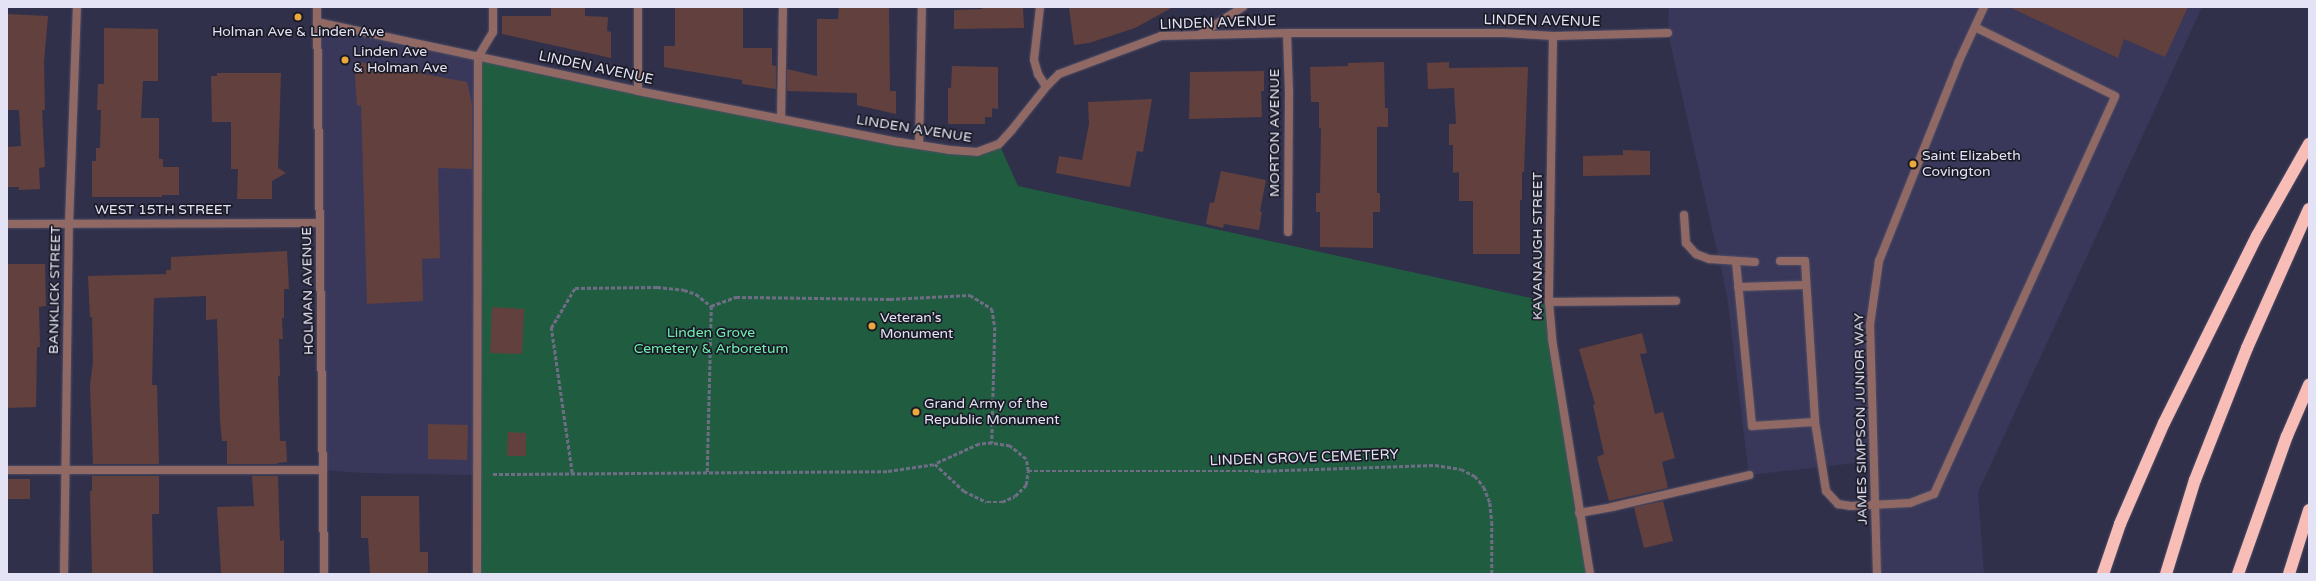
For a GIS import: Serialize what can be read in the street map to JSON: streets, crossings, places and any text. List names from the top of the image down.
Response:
{
  "streets": {
    "street": [
      "LINDEN AVENUE",
      "MORTON AVENUE",
      "WEST 15TH STREET",
      "KAVANAUGH STREET",
      "BANKLICK STREET",
      "HOLMAN AVENUE",
      "JAMES SIMPSON JUNIOR WAY"
    ],
    "path": ["LINDEN GROVE CEMETERY"]
  },
  "crossings": [
    ["LINDEN AVENUE", "MORTON AVENUE"],
    ["LINDEN AVENUE", "KAVANAUGH STREET"],
    ["LINDEN AVENUE", "HOLMAN AVENUE"],
    ["WEST 15TH STREET", "BANKLICK STREET"],
    ["WEST 15TH STREET", "HOLMAN AVENUE"]
  ],
  "parks": ["Linden Grove Cemetery & Arboretum"],
  "places": [
    "Holman Ave & Linden Ave",
    "Linden Ave & Holman Ave",
    "Saint Elizabeth Covington",
    "Veteran’s Monument",
    "Grand Army of the Republic Monument"
  ]
}
